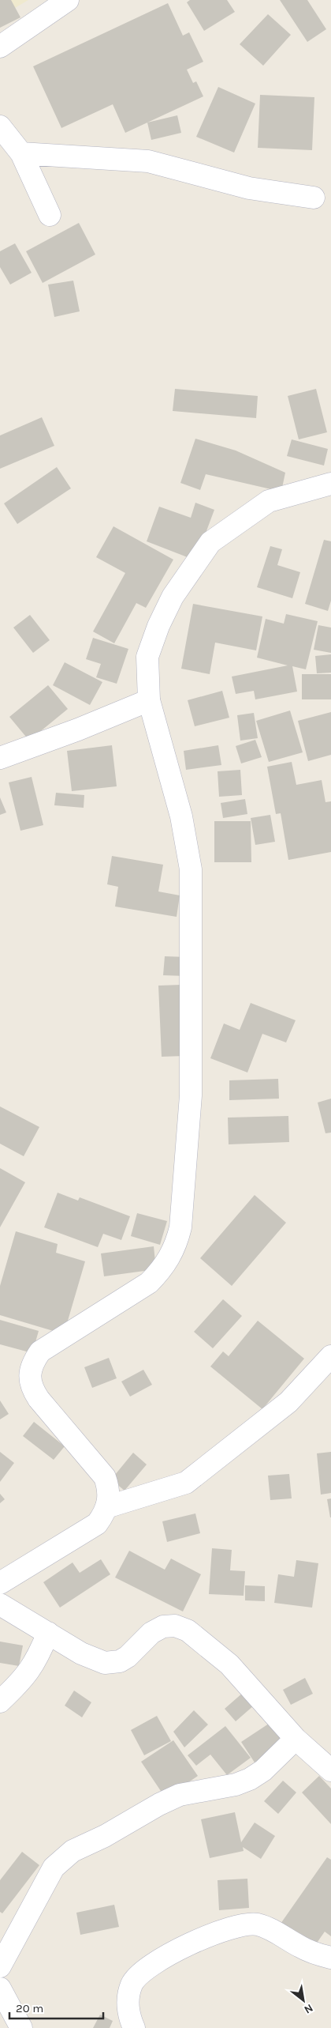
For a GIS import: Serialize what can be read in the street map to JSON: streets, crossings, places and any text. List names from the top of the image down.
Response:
{
  "scale_bar": "20 m",
  "north": "bottom right"
}
